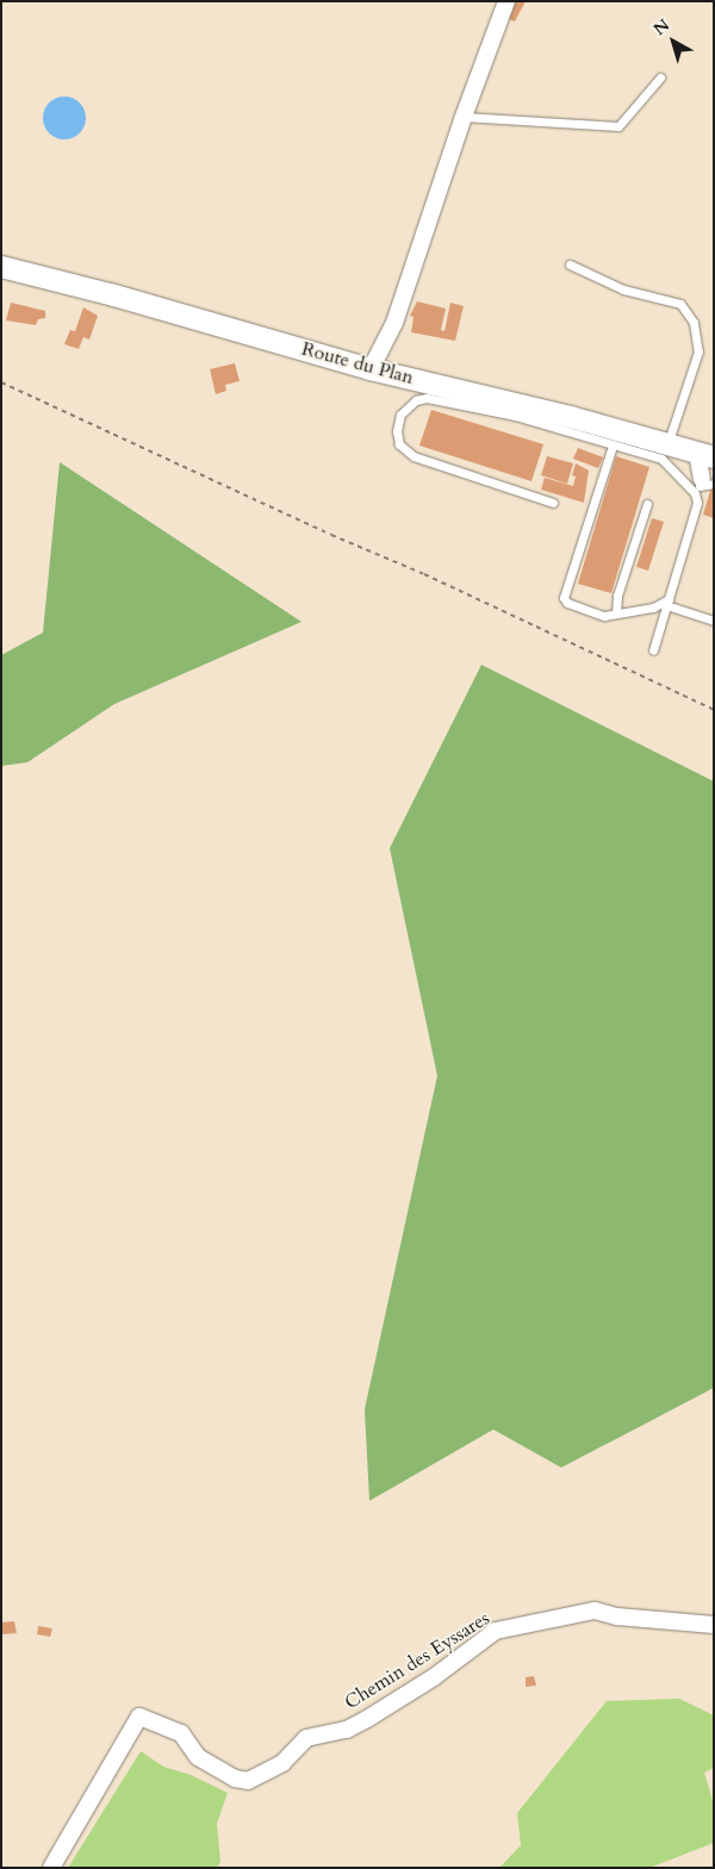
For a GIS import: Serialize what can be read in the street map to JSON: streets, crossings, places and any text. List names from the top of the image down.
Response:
{
  "streets": {
    "street": ["Route du Plan", "Chemin des Eyssares"]
  },
  "north": "top left"
}
